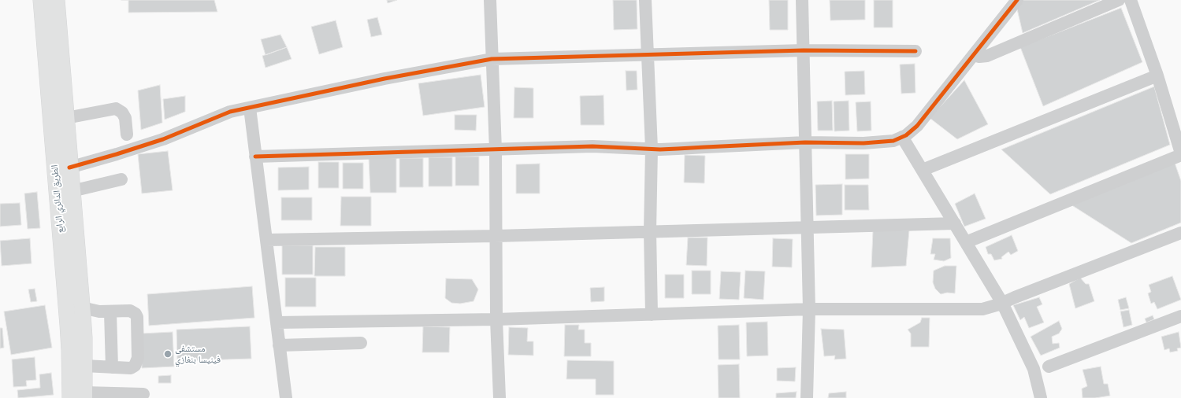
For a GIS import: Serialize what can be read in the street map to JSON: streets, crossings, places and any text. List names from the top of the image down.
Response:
{
  "streets": {
    "main road": ["الطريق الدائري الرابع"]
  },
  "places": ["مستشفى فينيسا بنغازي"]
}
